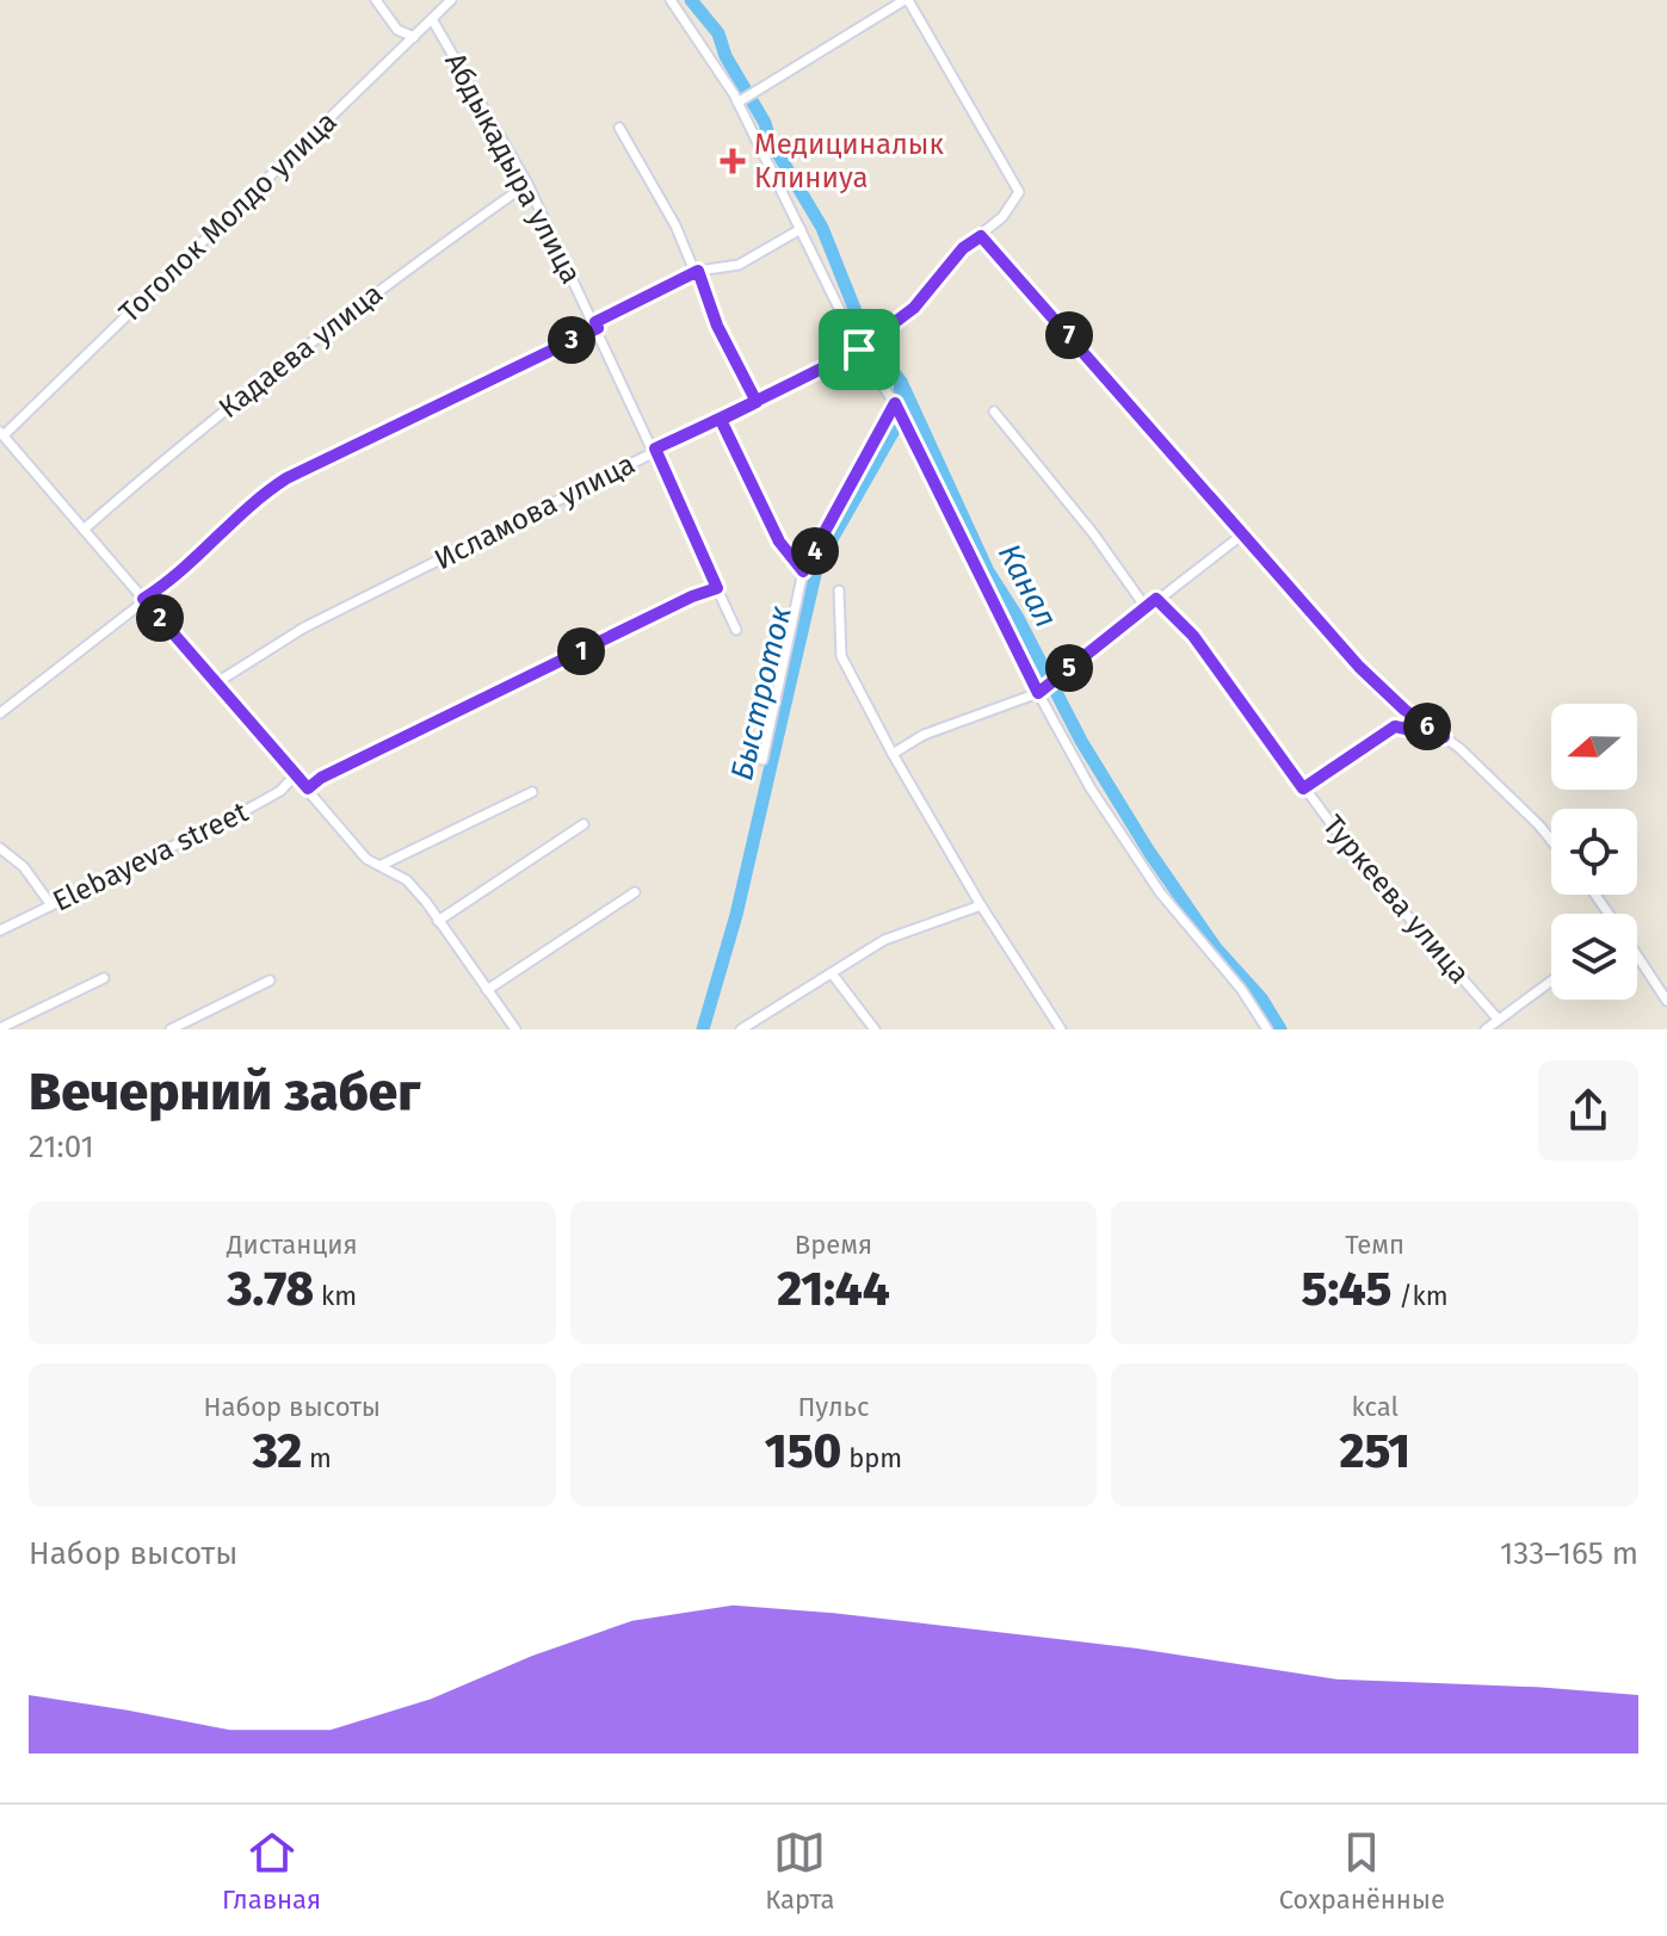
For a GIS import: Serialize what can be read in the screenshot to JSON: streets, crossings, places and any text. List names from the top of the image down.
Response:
{
  "streets": {
    "street": [
      "Абдыкадыра улица",
      "Тоголок Молдо улица",
      "Кадаева улица",
      "Исламова улица",
      "Elebayeva street",
      "Туркеева улица"
    ]
  },
  "crossings": [
    ["Абдыкадыра улица", "Тоголок Молдо улица"],
    ["Абдыкадыра улица", "Кадаева улица"],
    ["Абдыкадыра улица", "Исламова улица"]
  ],
  "water": ["Канал", "Быстроток"],
  "places": {
    "health": ["Медициналык Клиниуа"]
  },
  "north": "left",
  "page": {
    "pins": [
      "7",
      "3",
      "4",
      "2",
      "1",
      "5",
      "6"
    ],
    "heading": ["Вечерний забег", "21:01"],
    "stats": [
      ["Дистанция", "3.78 km"],
      ["Время", "21:44"],
      ["Темп", "5:45 /km"],
      ["Набор высоты", "32 m"],
      ["Пульс", "150 bpm"],
      ["kcal", "251"]
    ],
    "chart": ["Набор высоты", "133–165 m"],
    "tabs": ["Главная", "Карта", "Сохранённые"]
  }
}
